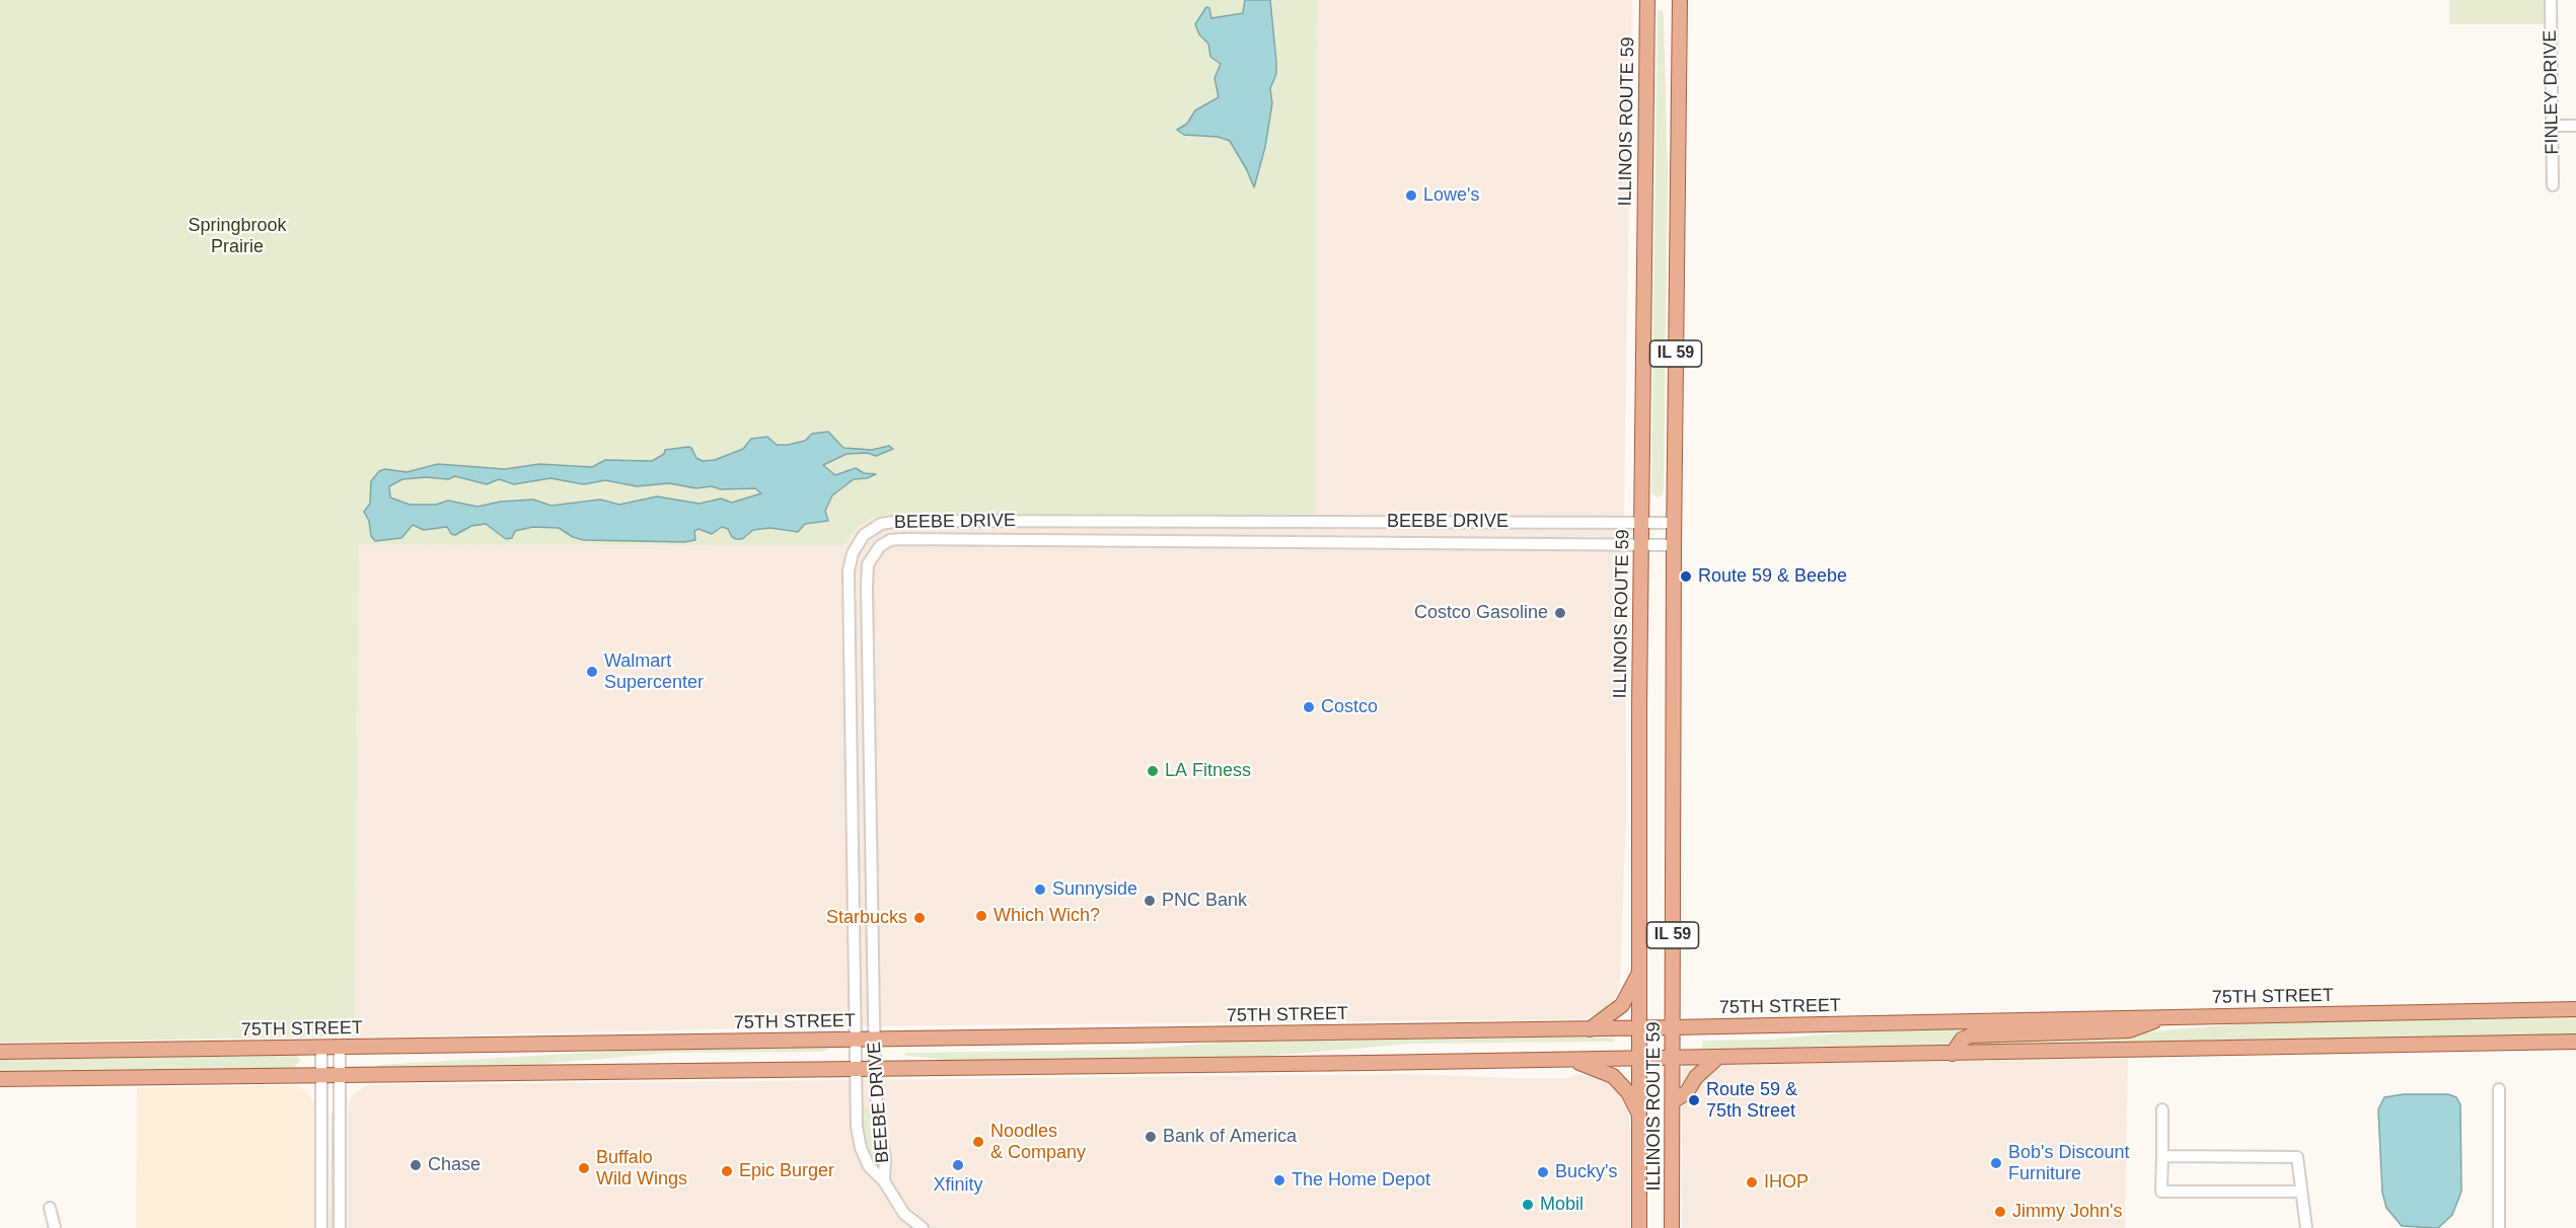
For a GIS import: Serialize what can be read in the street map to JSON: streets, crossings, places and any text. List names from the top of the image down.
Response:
{
  "streets": {
    "main road": ["ILLINOIS ROUTE 59", "IL 59", "75TH STREET"],
    "street": ["FINLEY DRIVE", "BEEBE DRIVE"]
  },
  "crossings": [
    ["ILLINOIS ROUTE 59", "BEEBE DRIVE"],
    ["ILLINOIS ROUTE 59", "75TH STREET"],
    ["BEEBE DRIVE", "75TH STREET"]
  ],
  "parks": ["Springbrook Prairie"],
  "places": [
    "Lowe's",
    "Route 59 & Beebe",
    "Costco Gasoline",
    "Walmart Supercenter",
    "Costco",
    "LA Fitness",
    "Sunnyside",
    "PNC Bank",
    "Which Wich?",
    "Starbucks",
    "Route 59 & 75th Street",
    "Bank of America",
    "Noodles & Company",
    "Bob's Discount Furniture",
    "Chase",
    "Xfinity",
    "Buffalo Wild Wings",
    "Epic Burger",
    "Bucky's",
    "The Home Depot",
    "IHOP",
    "Mobil",
    "Jimmy John's"
  ]
}
